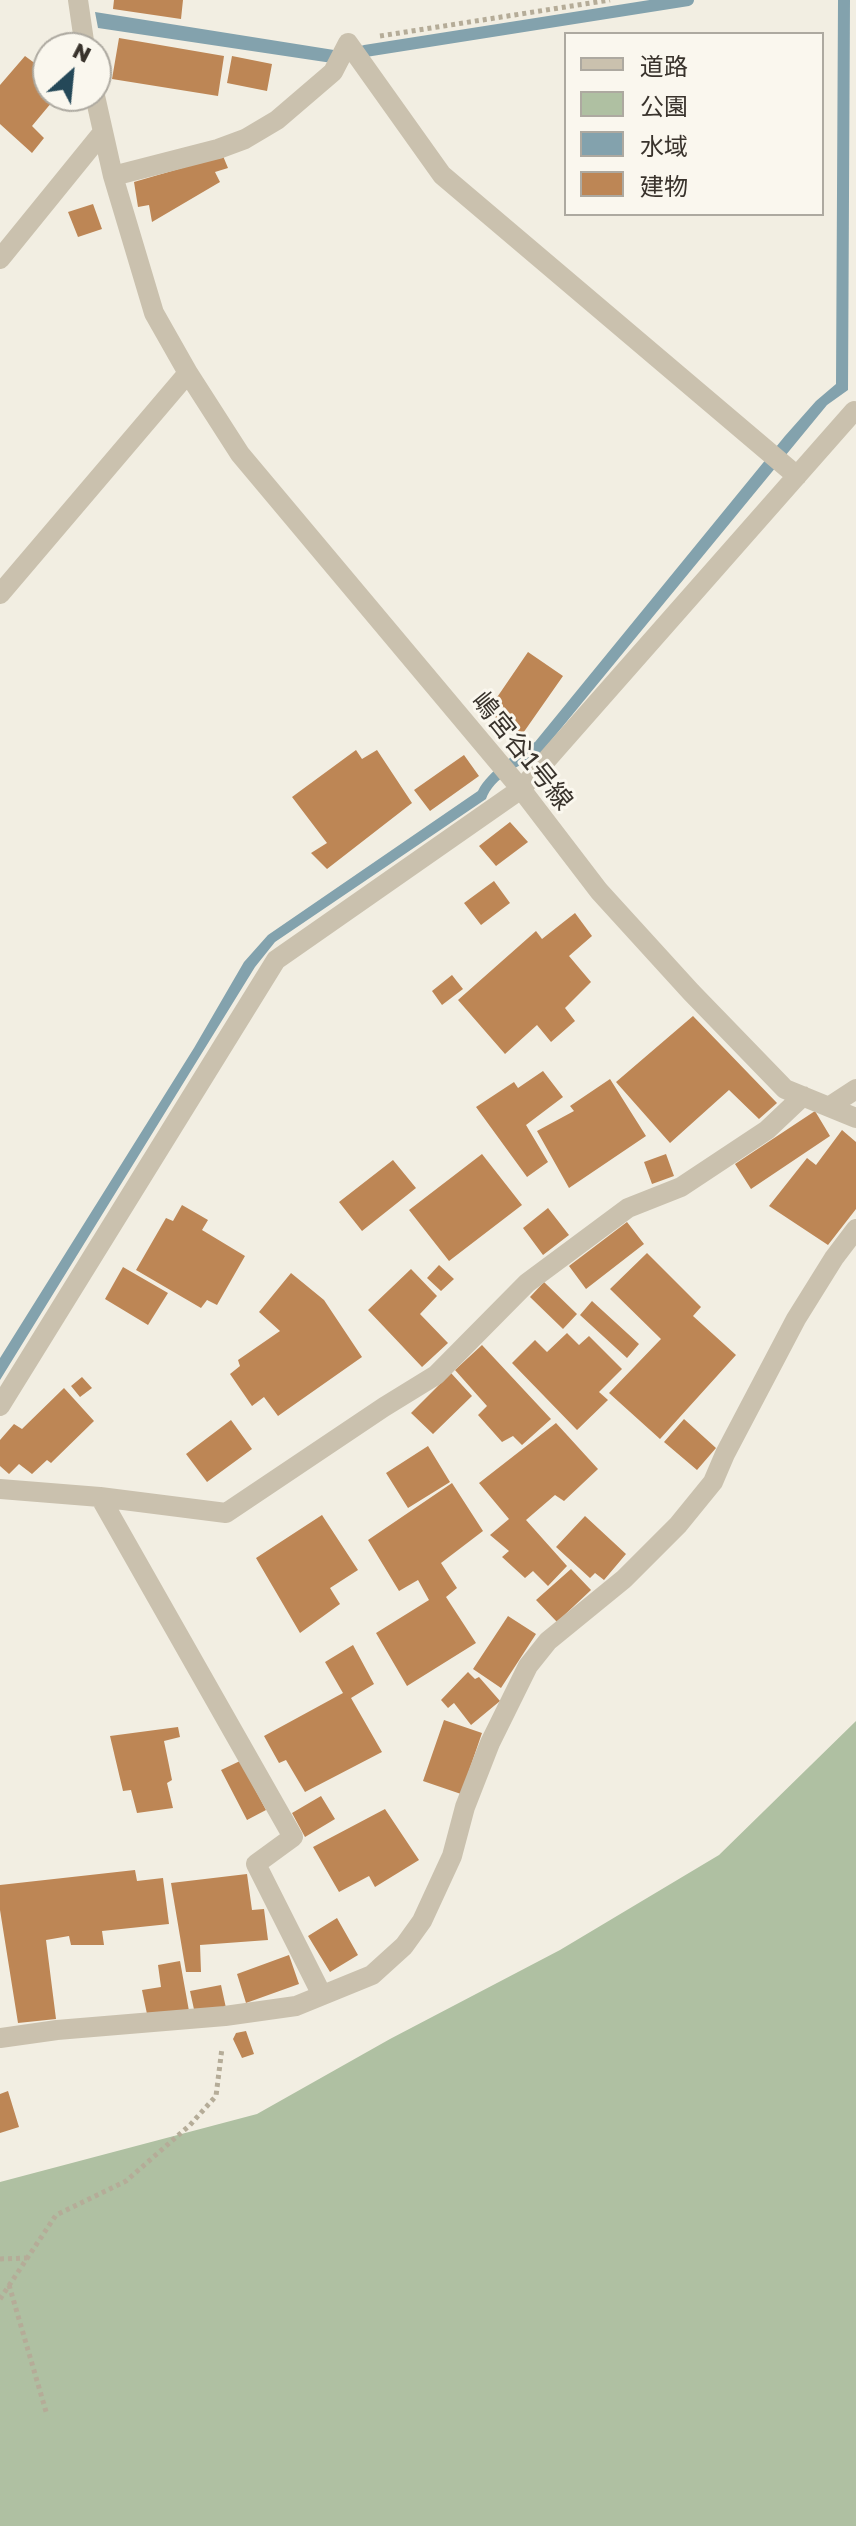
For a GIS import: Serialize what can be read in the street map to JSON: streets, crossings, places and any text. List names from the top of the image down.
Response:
{
  "streets": {
    "street": ["嶋宮谷1号線"]
  },
  "legend": [
    "道路",
    "公園",
    "水域",
    "建物"
  ],
  "north": "top right"
}
